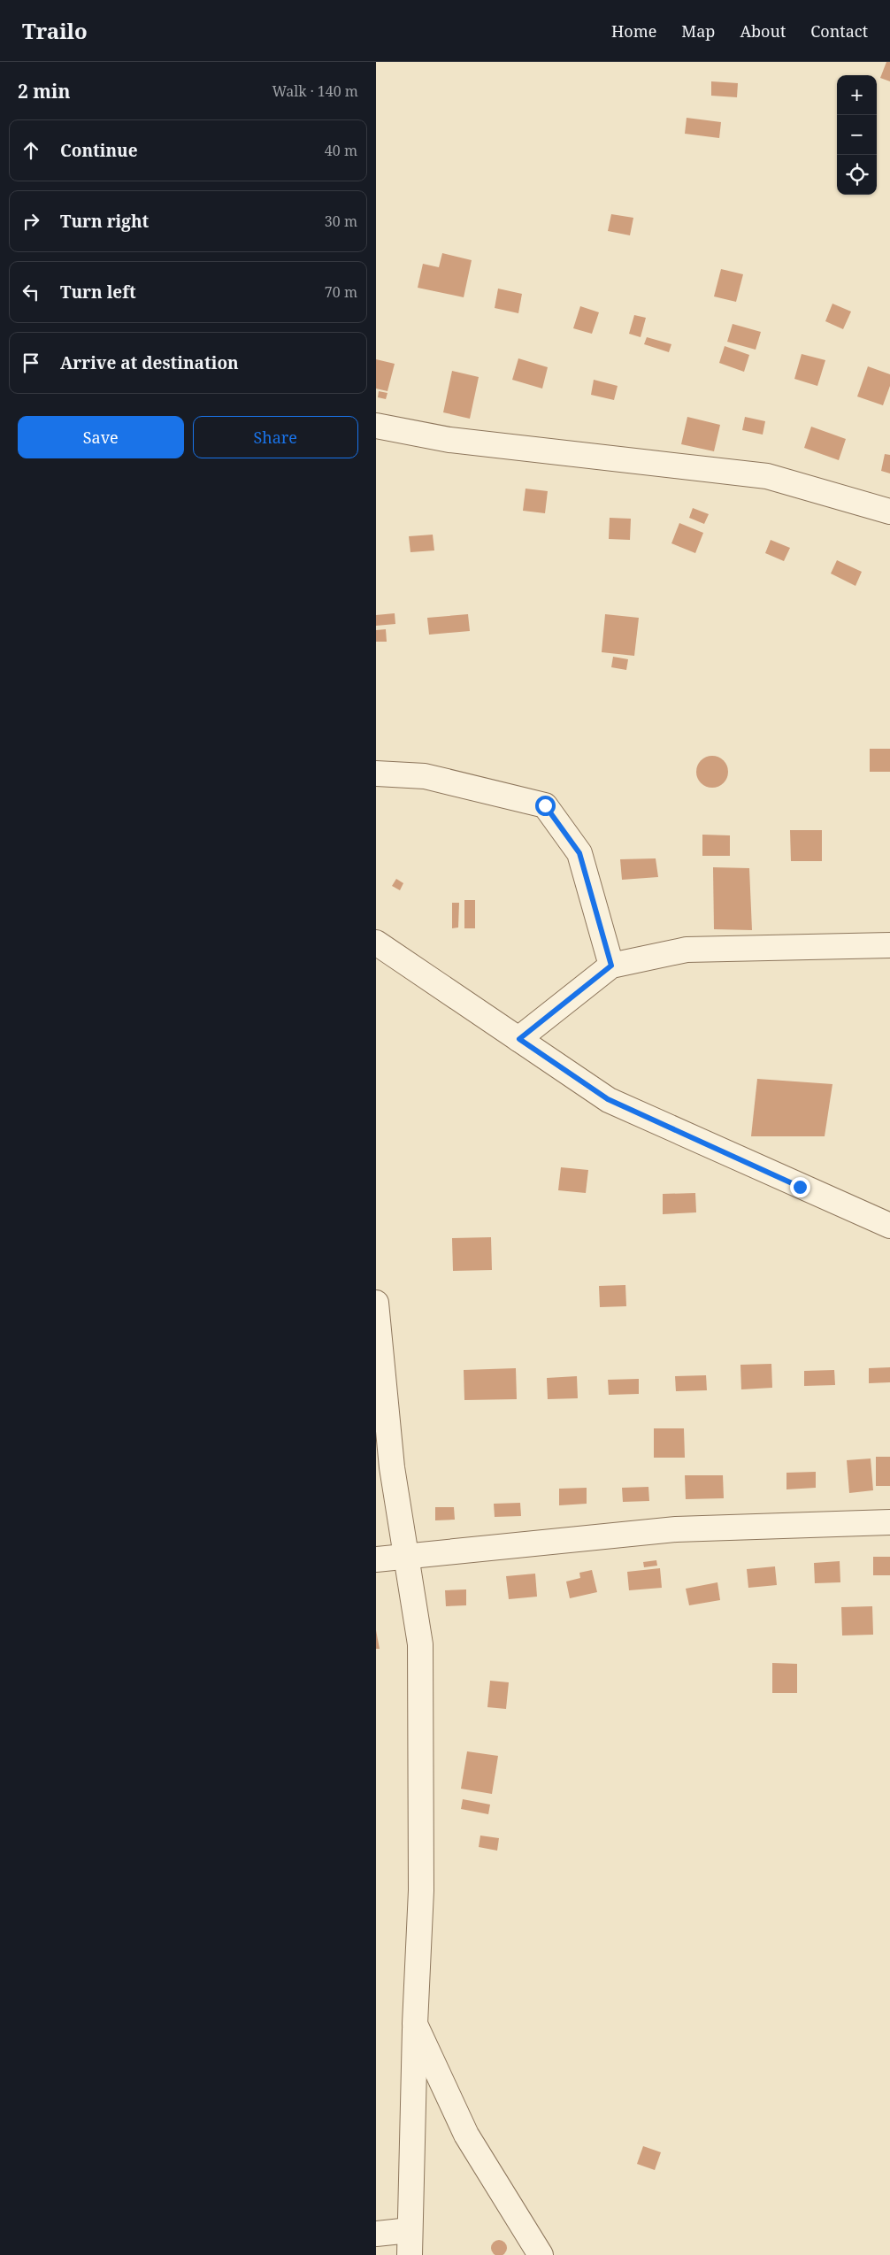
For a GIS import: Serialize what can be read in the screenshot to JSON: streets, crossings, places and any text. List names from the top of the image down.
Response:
{
  "page": {
    "header": "Trailo",
    "nav": [
      "Home",
      "Map",
      "About",
      "Contact"
    ],
    "heading": ["2 min", "Walk · 140 m"],
    "map_buttons": ["+", "−"],
    "list": [
      ["Continue", "40 m"],
      ["Turn right", "30 m"],
      ["Turn left", "70 m"],
      "Arrive at destination"
    ],
    "buttons": ["Save", "Share"]
  }
}
